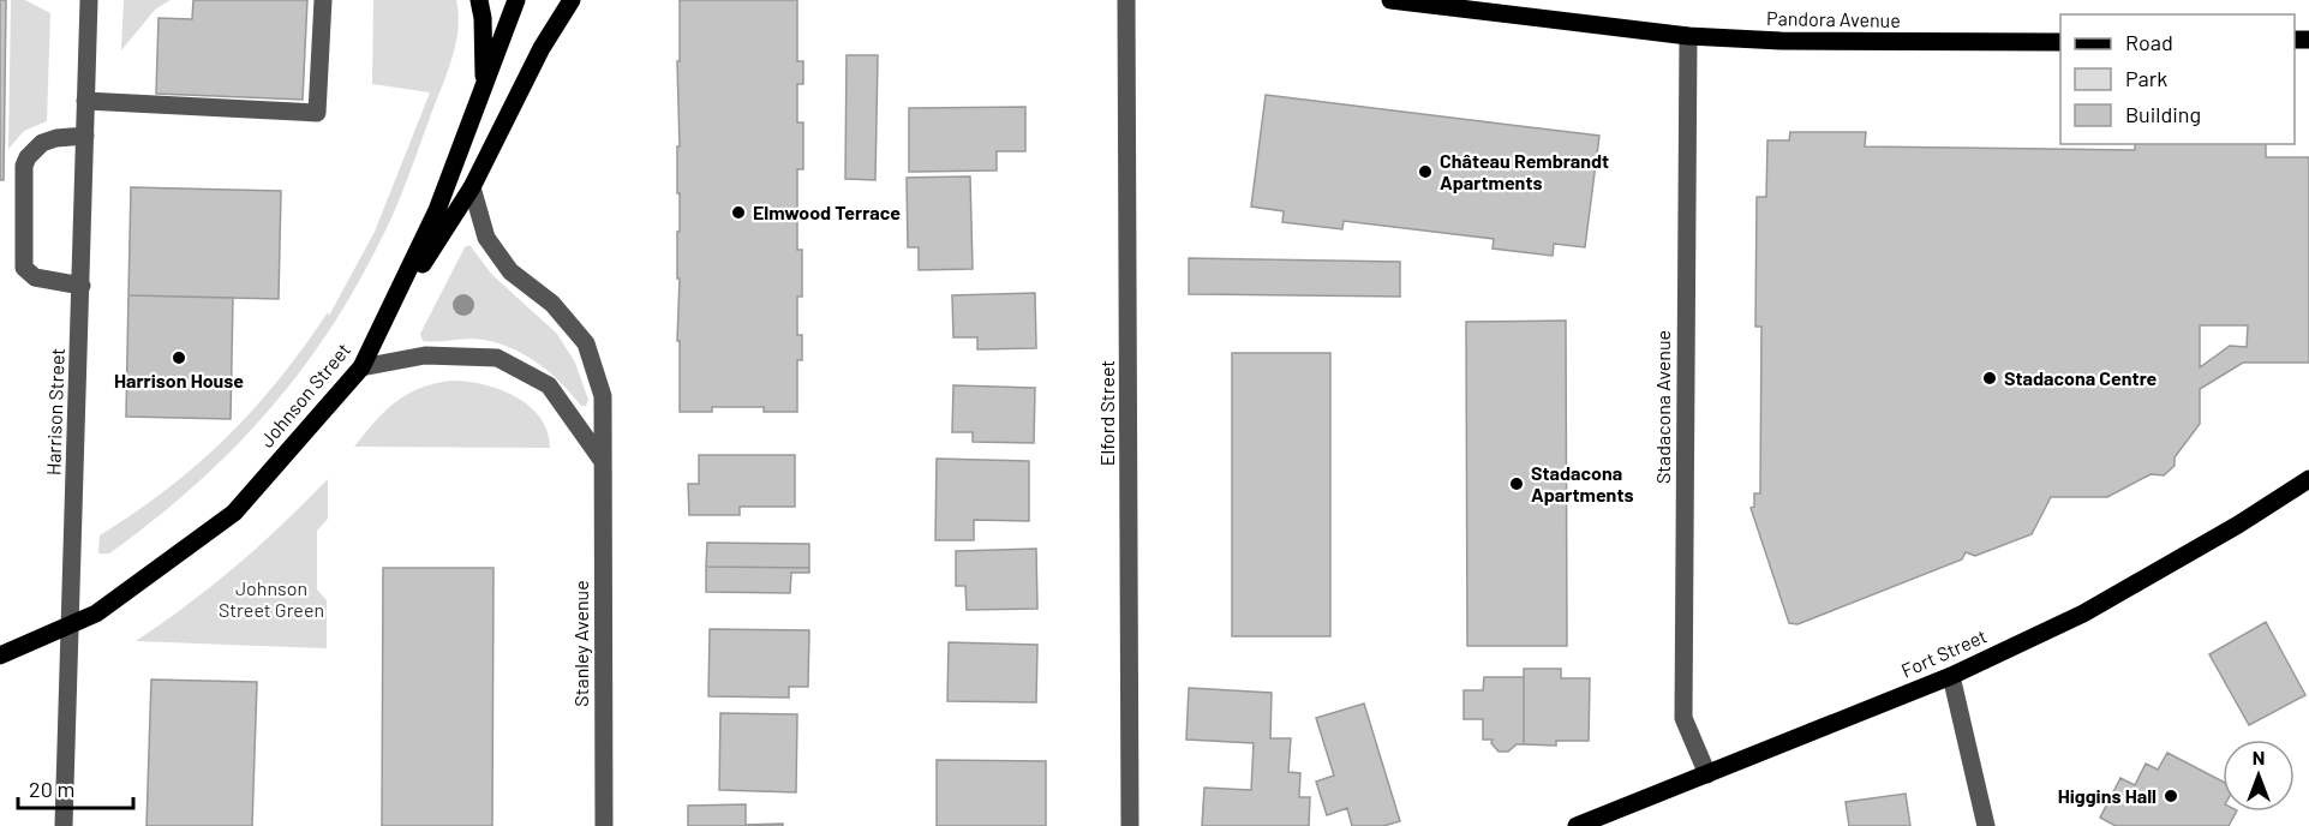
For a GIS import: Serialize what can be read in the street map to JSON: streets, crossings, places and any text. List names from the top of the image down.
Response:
{
  "streets": {
    "main road": ["Pandora Avenue", "Johnson Street", "Fort Street"],
    "street": [
      "Stadacona Avenue",
      "Harrison Street",
      "Elford Street",
      "Stanley Avenue"
    ]
  },
  "crossings": [
    ["Pandora Avenue", "Stadacona Avenue"],
    ["Johnson Street", "Harrison Street"],
    ["Stadacona Avenue", "Fort Street"]
  ],
  "parks": ["Johnson Street Green"],
  "places": [
    "Château Rembrandt Apartments",
    "Elmwood Terrace",
    "Harrison House",
    "Stadacona Centre",
    "Stadacona Apartments",
    "Higgins Hall"
  ],
  "legend": ["Road", "Park", "Building"],
  "scale_bar": "20 m",
  "north": "top"
}
